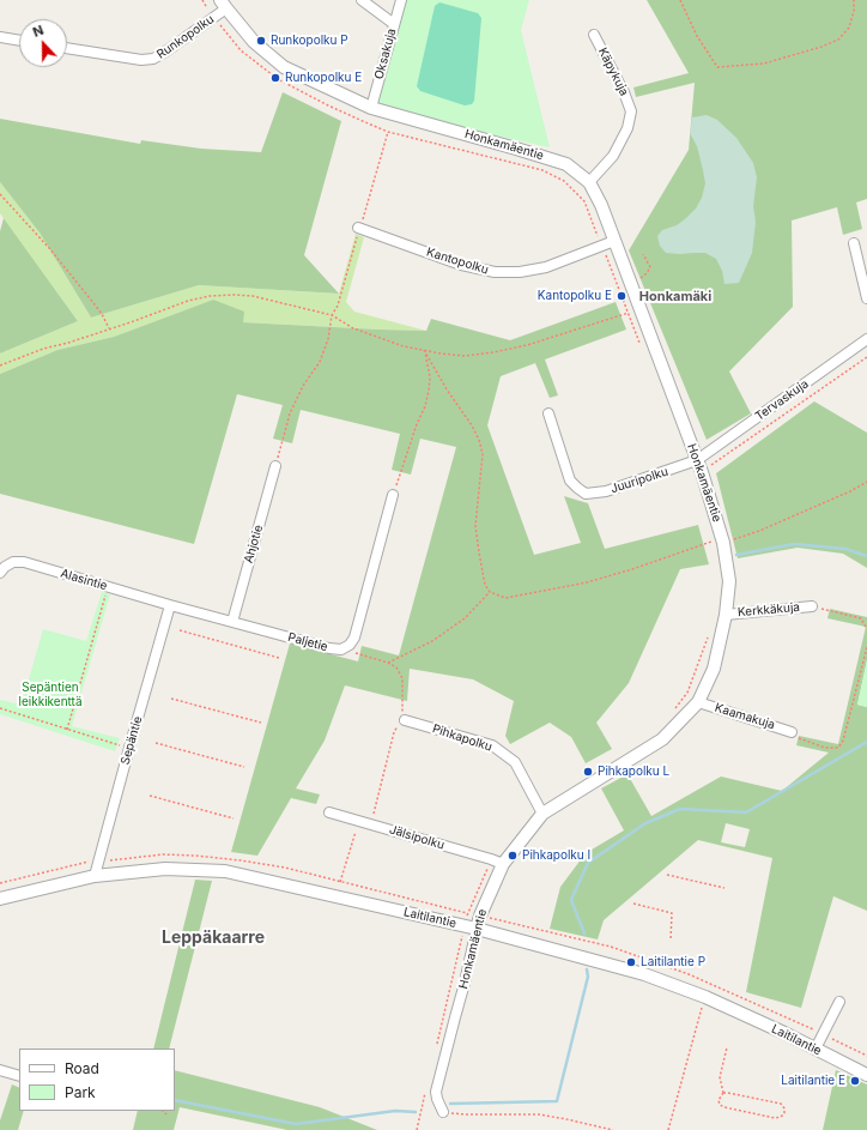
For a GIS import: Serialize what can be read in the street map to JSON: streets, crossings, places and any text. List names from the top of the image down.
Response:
{
  "streets": {
    "street": [
      "Runkopolku",
      "Oksakuja",
      "Käpykuja",
      "Honkamäentie",
      "Kantopolku",
      "Tervaskuja",
      "Juuripolku",
      "Ahjotie",
      "Alasintie",
      "Kerkkäkuja",
      "Paljetie",
      "Kaamakuja",
      "Pihkapolku",
      "Sepäntie",
      "Jälsipolku",
      "Laitilantie"
    ]
  },
  "crossings": [
    ["Runkopolku", "Honkamäentie"],
    ["Oksakuja", "Honkamäentie"],
    ["Käpykuja", "Honkamäentie"],
    ["Honkamäentie", "Kantopolku"],
    ["Honkamäentie", "Tervaskuja"],
    ["Honkamäentie", "Juuripolku"],
    ["Honkamäentie", "Kerkkäkuja"],
    ["Honkamäentie", "Kaamakuja"],
    ["Honkamäentie", "Pihkapolku"],
    ["Honkamäentie", "Jälsipolku"],
    ["Honkamäentie", "Laitilantie"],
    ["Tervaskuja", "Juuripolku"],
    ["Ahjotie", "Paljetie"],
    ["Alasintie", "Paljetie"],
    ["Alasintie", "Sepäntie"],
    ["Paljetie", "Sepäntie"],
    ["Sepäntie", "Laitilantie"]
  ],
  "districts": ["Honkamäki", "Leppäkaarre"],
  "parks": ["Sepäntien leikkikenttä"],
  "places": [
    "Runkopolku P",
    "Runkopolku E",
    "Kantopolku E",
    "Pihkapolku L",
    "Pihkapolku I",
    "Laitilantie P",
    "Laitilantie E"
  ],
  "legend": ["Road", "Park"],
  "north": "top"
}
